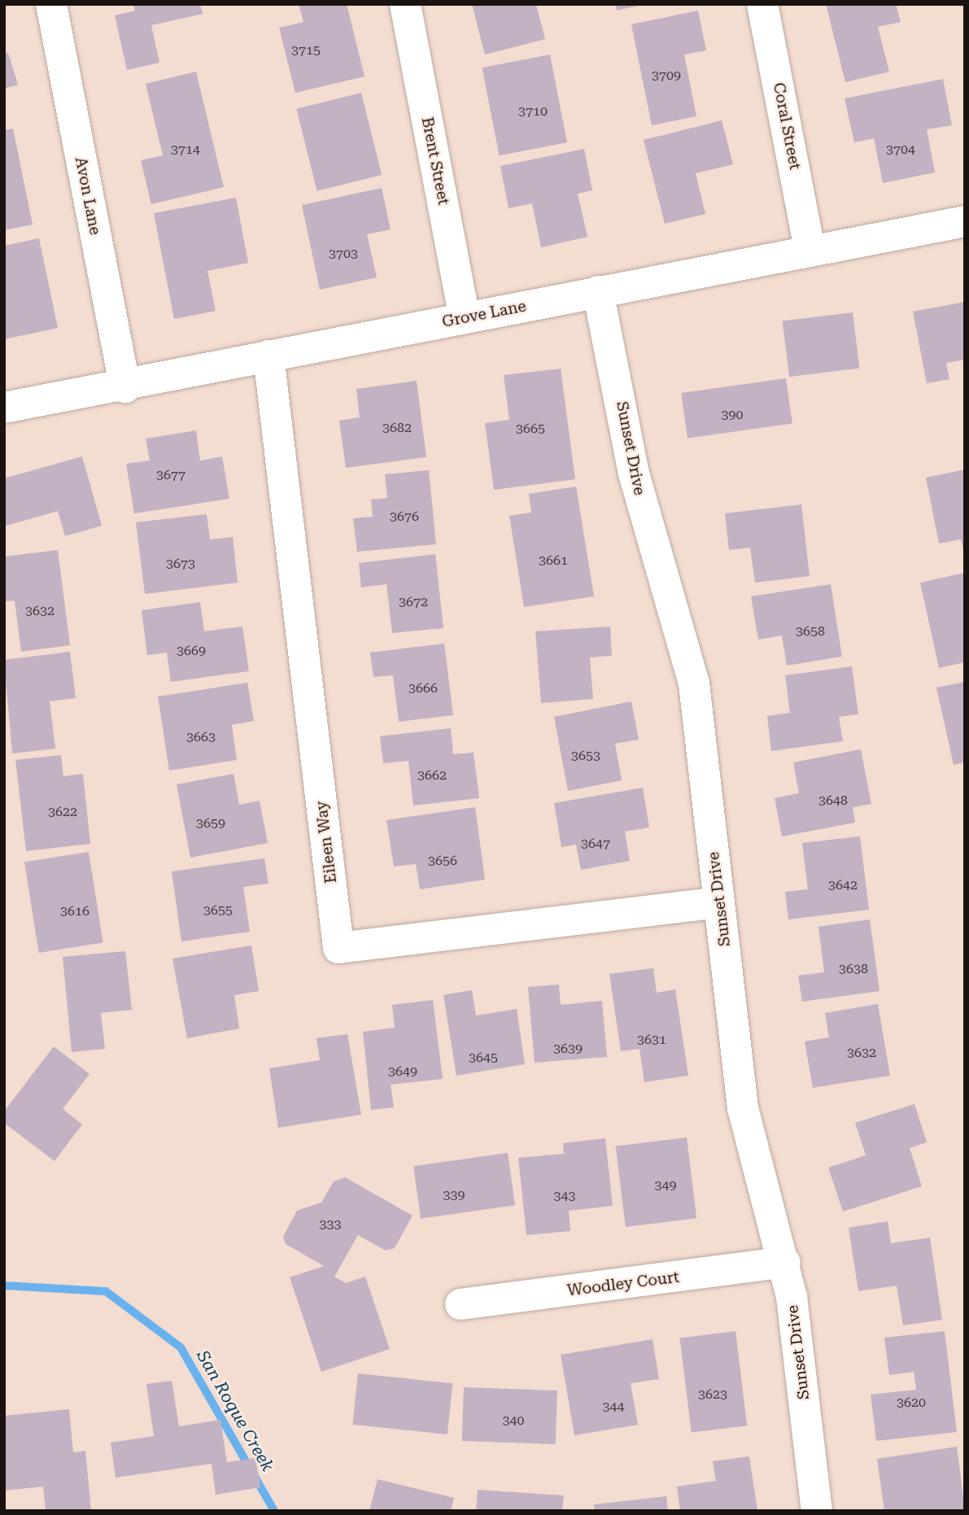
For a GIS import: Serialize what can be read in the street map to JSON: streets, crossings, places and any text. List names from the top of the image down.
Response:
{
  "streets": {
    "street": [
      "Coral Street",
      "Brent Street",
      "Avon Lane",
      "Grove Lane",
      "Sunset Drive",
      "Eileen Way",
      "Woodley Court"
    ]
  },
  "crossings": [
    ["Coral Street", "Grove Lane"],
    ["Brent Street", "Grove Lane"],
    ["Avon Lane", "Grove Lane"],
    ["Grove Lane", "Sunset Drive"],
    ["Grove Lane", "Eileen Way"],
    ["Sunset Drive", "Eileen Way"],
    ["Sunset Drive", "Woodley Court"]
  ],
  "water": ["San Roque Creek"],
  "house_numbers": [
    "3715",
    "3709",
    "3710",
    "3714",
    "3704",
    "3703",
    "390",
    "3682",
    "3665",
    "3677",
    "3676",
    "3661",
    "3673",
    "3672",
    "3632",
    "3658",
    "3669",
    "3666",
    "3663",
    "3653",
    "3662",
    "3648",
    "3622",
    "3659",
    "3647",
    "3656",
    "3642",
    "3655",
    "3616",
    "3638",
    "3631",
    "3639",
    "3632",
    "3645",
    "3649",
    "349",
    "339",
    "343",
    "333",
    "3623",
    "3620",
    "344",
    "340"
  ]
}
